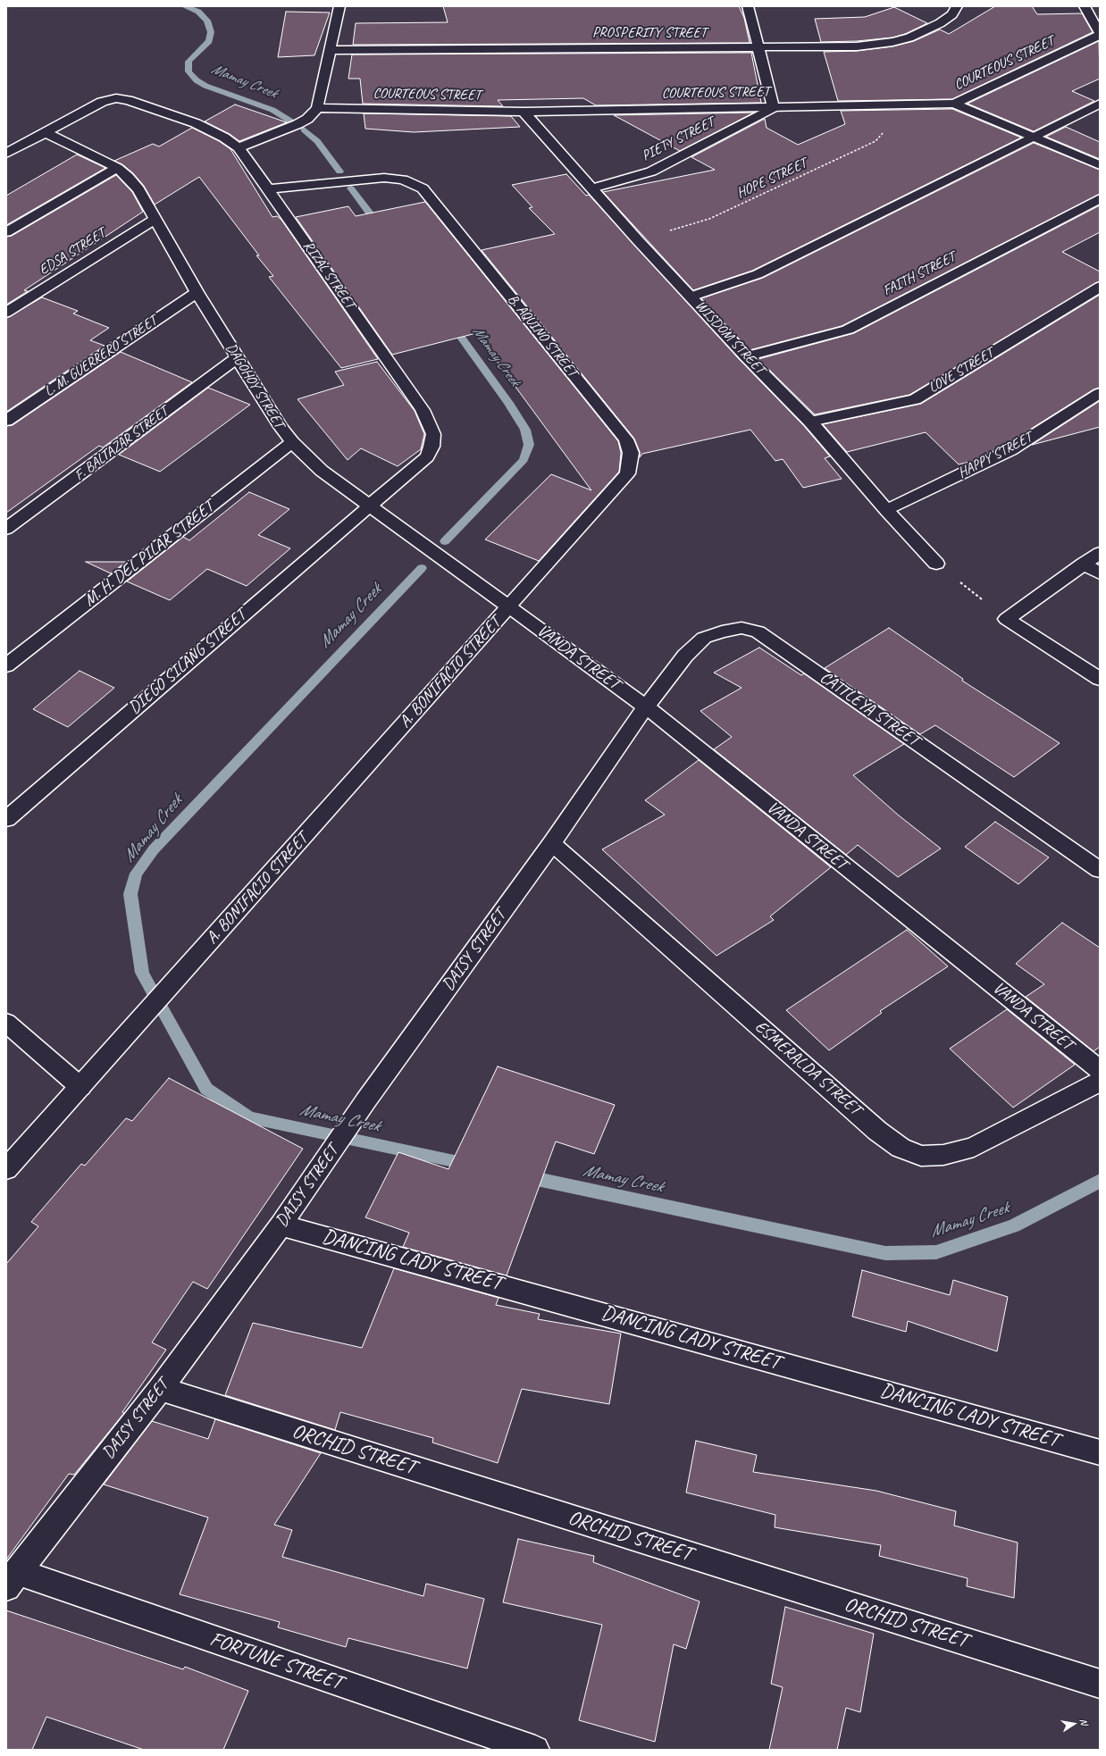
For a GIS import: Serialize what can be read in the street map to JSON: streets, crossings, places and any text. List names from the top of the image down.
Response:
{
  "streets": {
    "street": [
      "PROSPERITY STREET",
      "COURTEOUS STREET",
      "PIETY STREET",
      "EDSA STREET",
      "FAITH STREET",
      "RIZAL STREET",
      "B. AQUINO STREET",
      "WISDOM STREET",
      "L. M. GUERRERO STREET",
      "LOVE STREET",
      "DAGOHOY STREET",
      "F. BALTAZAR STREET",
      "HAPPY STREET",
      "M. H. DEL PILAR STREET",
      "VANDA STREET",
      "DIEGO SILANG STREET",
      "A. BONIFACIO STREET",
      "CATTLEYA STREET",
      "DAISY STREET",
      "ESMERALDA STREET",
      "DANCING LADY STREET",
      "ORCHID STREET",
      "FORTUNE STREET"
    ],
    "path": ["HOPE STREET"]
  },
  "crossings": [
    ["COURTEOUS STREET", "PIETY STREET"],
    ["COURTEOUS STREET", "HOPE STREET"],
    ["COURTEOUS STREET", "WISDOM STREET"],
    ["PIETY STREET", "WISDOM STREET"],
    ["HOPE STREET", "WISDOM STREET"],
    ["EDSA STREET", "DAGOHOY STREET"],
    ["FAITH STREET", "WISDOM STREET"],
    ["RIZAL STREET", "B. AQUINO STREET"],
    ["RIZAL STREET", "DAGOHOY STREET"],
    ["RIZAL STREET", "DIEGO SILANG STREET"],
    ["B. AQUINO STREET", "DAGOHOY STREET"],
    ["B. AQUINO STREET", "VANDA STREET"],
    ["B. AQUINO STREET", "A. BONIFACIO STREET"],
    ["WISDOM STREET", "LOVE STREET"],
    ["WISDOM STREET", "HAPPY STREET"],
    ["L. M. GUERRERO STREET", "DAGOHOY STREET"],
    ["DAGOHOY STREET", "F. BALTAZAR STREET"],
    ["DAGOHOY STREET", "M. H. DEL PILAR STREET"],
    ["DAGOHOY STREET", "VANDA STREET"],
    ["DAGOHOY STREET", "DIEGO SILANG STREET"],
    ["DAGOHOY STREET", "A. BONIFACIO STREET"],
    ["VANDA STREET", "A. BONIFACIO STREET"],
    ["VANDA STREET", "CATTLEYA STREET"],
    ["VANDA STREET", "DAISY STREET"],
    ["CATTLEYA STREET", "DAISY STREET"],
    ["DAISY STREET", "ESMERALDA STREET"],
    ["DAISY STREET", "DANCING LADY STREET"],
    ["DAISY STREET", "ORCHID STREET"],
    ["DAISY STREET", "FORTUNE STREET"]
  ],
  "water": ["Mamay Creek"],
  "north": "right"
}
